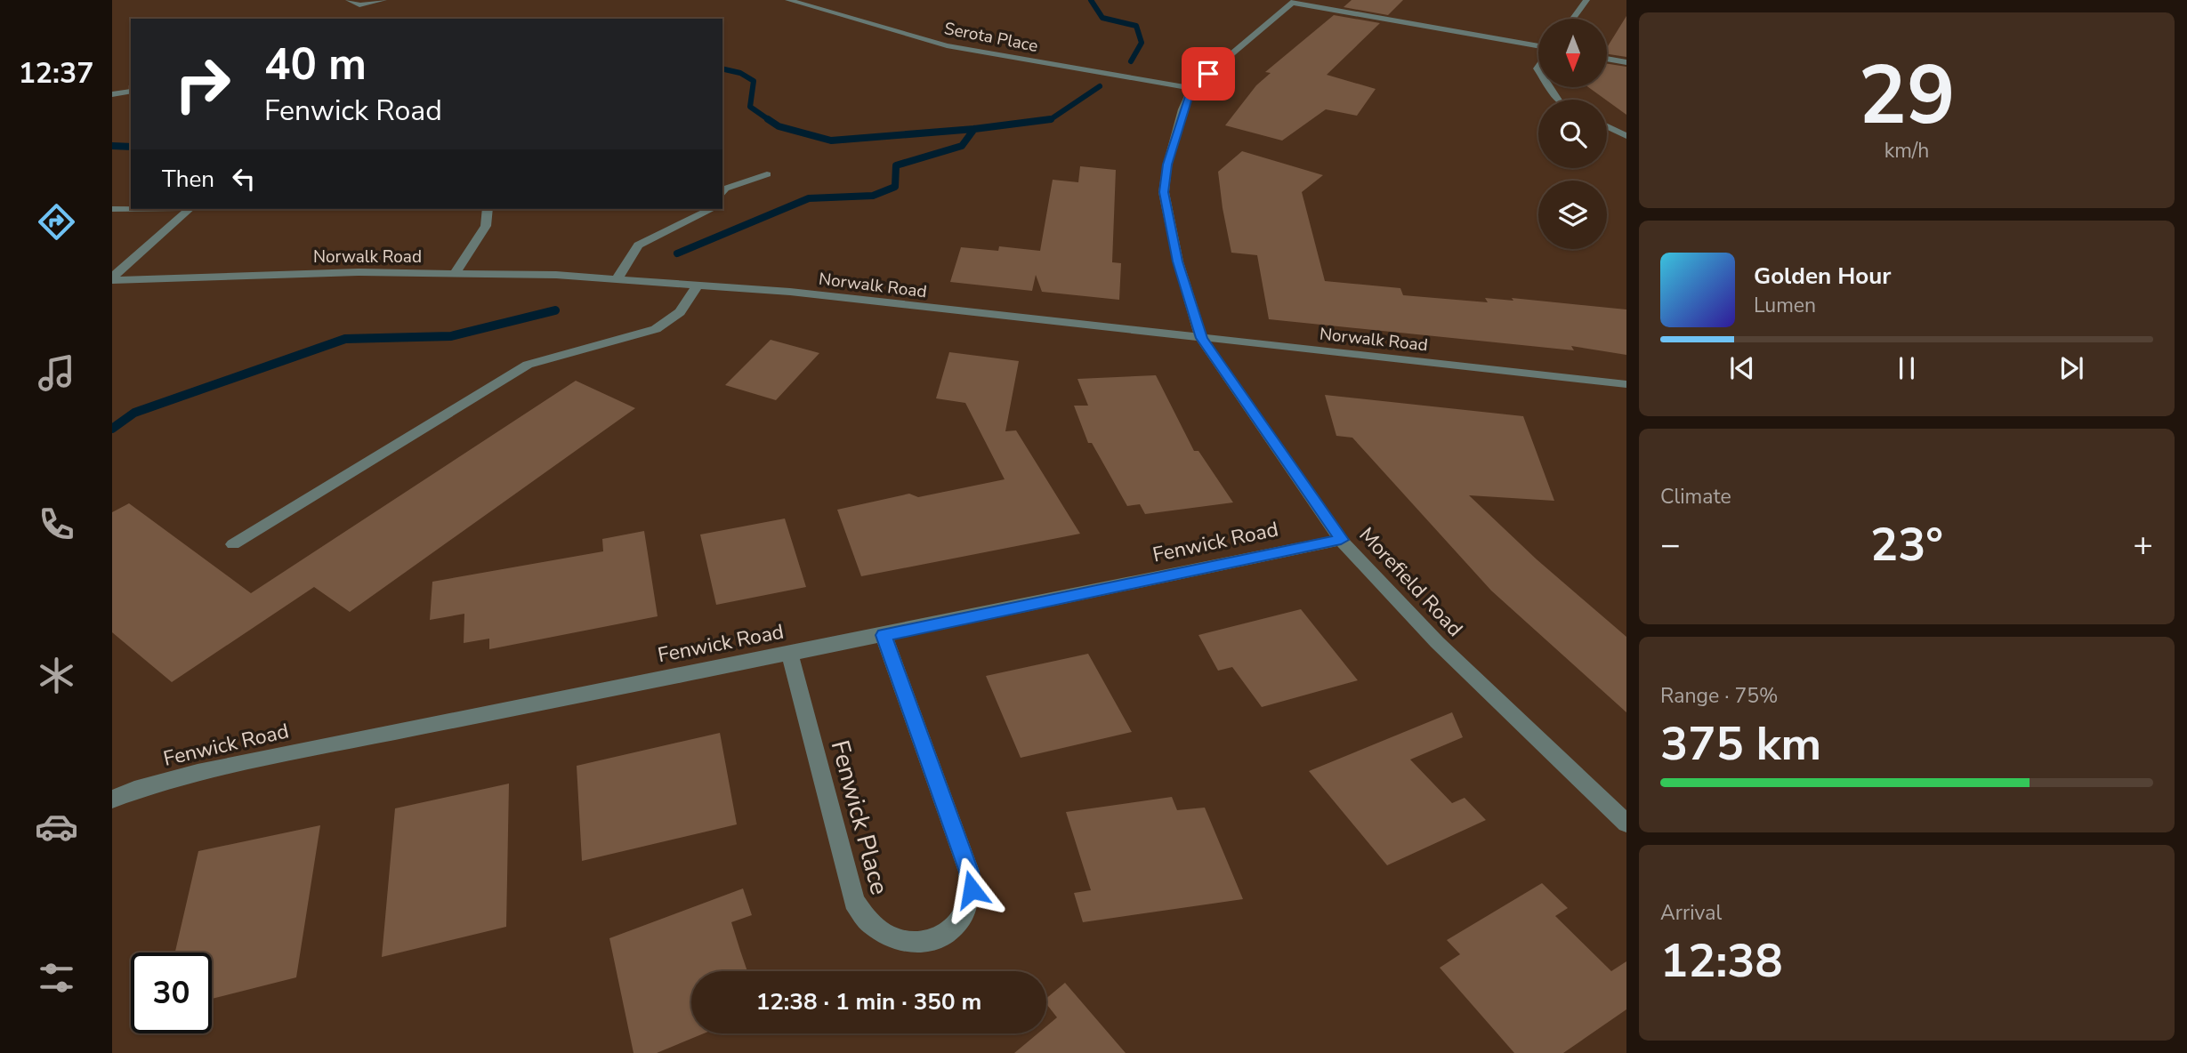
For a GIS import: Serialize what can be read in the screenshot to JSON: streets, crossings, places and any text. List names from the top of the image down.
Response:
{
  "streets": {
    "street": [
      "Serota Place",
      "Norwalk Road",
      "Fenwick Road",
      "Morefield Road",
      "Fenwick Place"
    ]
  },
  "crossings": [
    ["Serota Place", "Morefield Road"],
    ["Norwalk Road", "Morefield Road"],
    ["Fenwick Road", "Morefield Road"],
    ["Fenwick Road", "Fenwick Place"]
  ],
  "north": "bottom",
  "page": {
    "tabs": "12:37",
    "tile": [
      ["29", "km/h"],
      "Climate",
      ["Range · 75%", "375 km"],
      ["Arrival", "12:38"]
    ],
    "turn": ["40 m", "Fenwick Road"],
    "then": "Then",
    "song": ["Golden Hour", "Lumen"],
    "heat": ["−", "23°", "+"],
    "limit": "30",
    "trip": "12:38 · 1 min · 350 m"
  }
}
